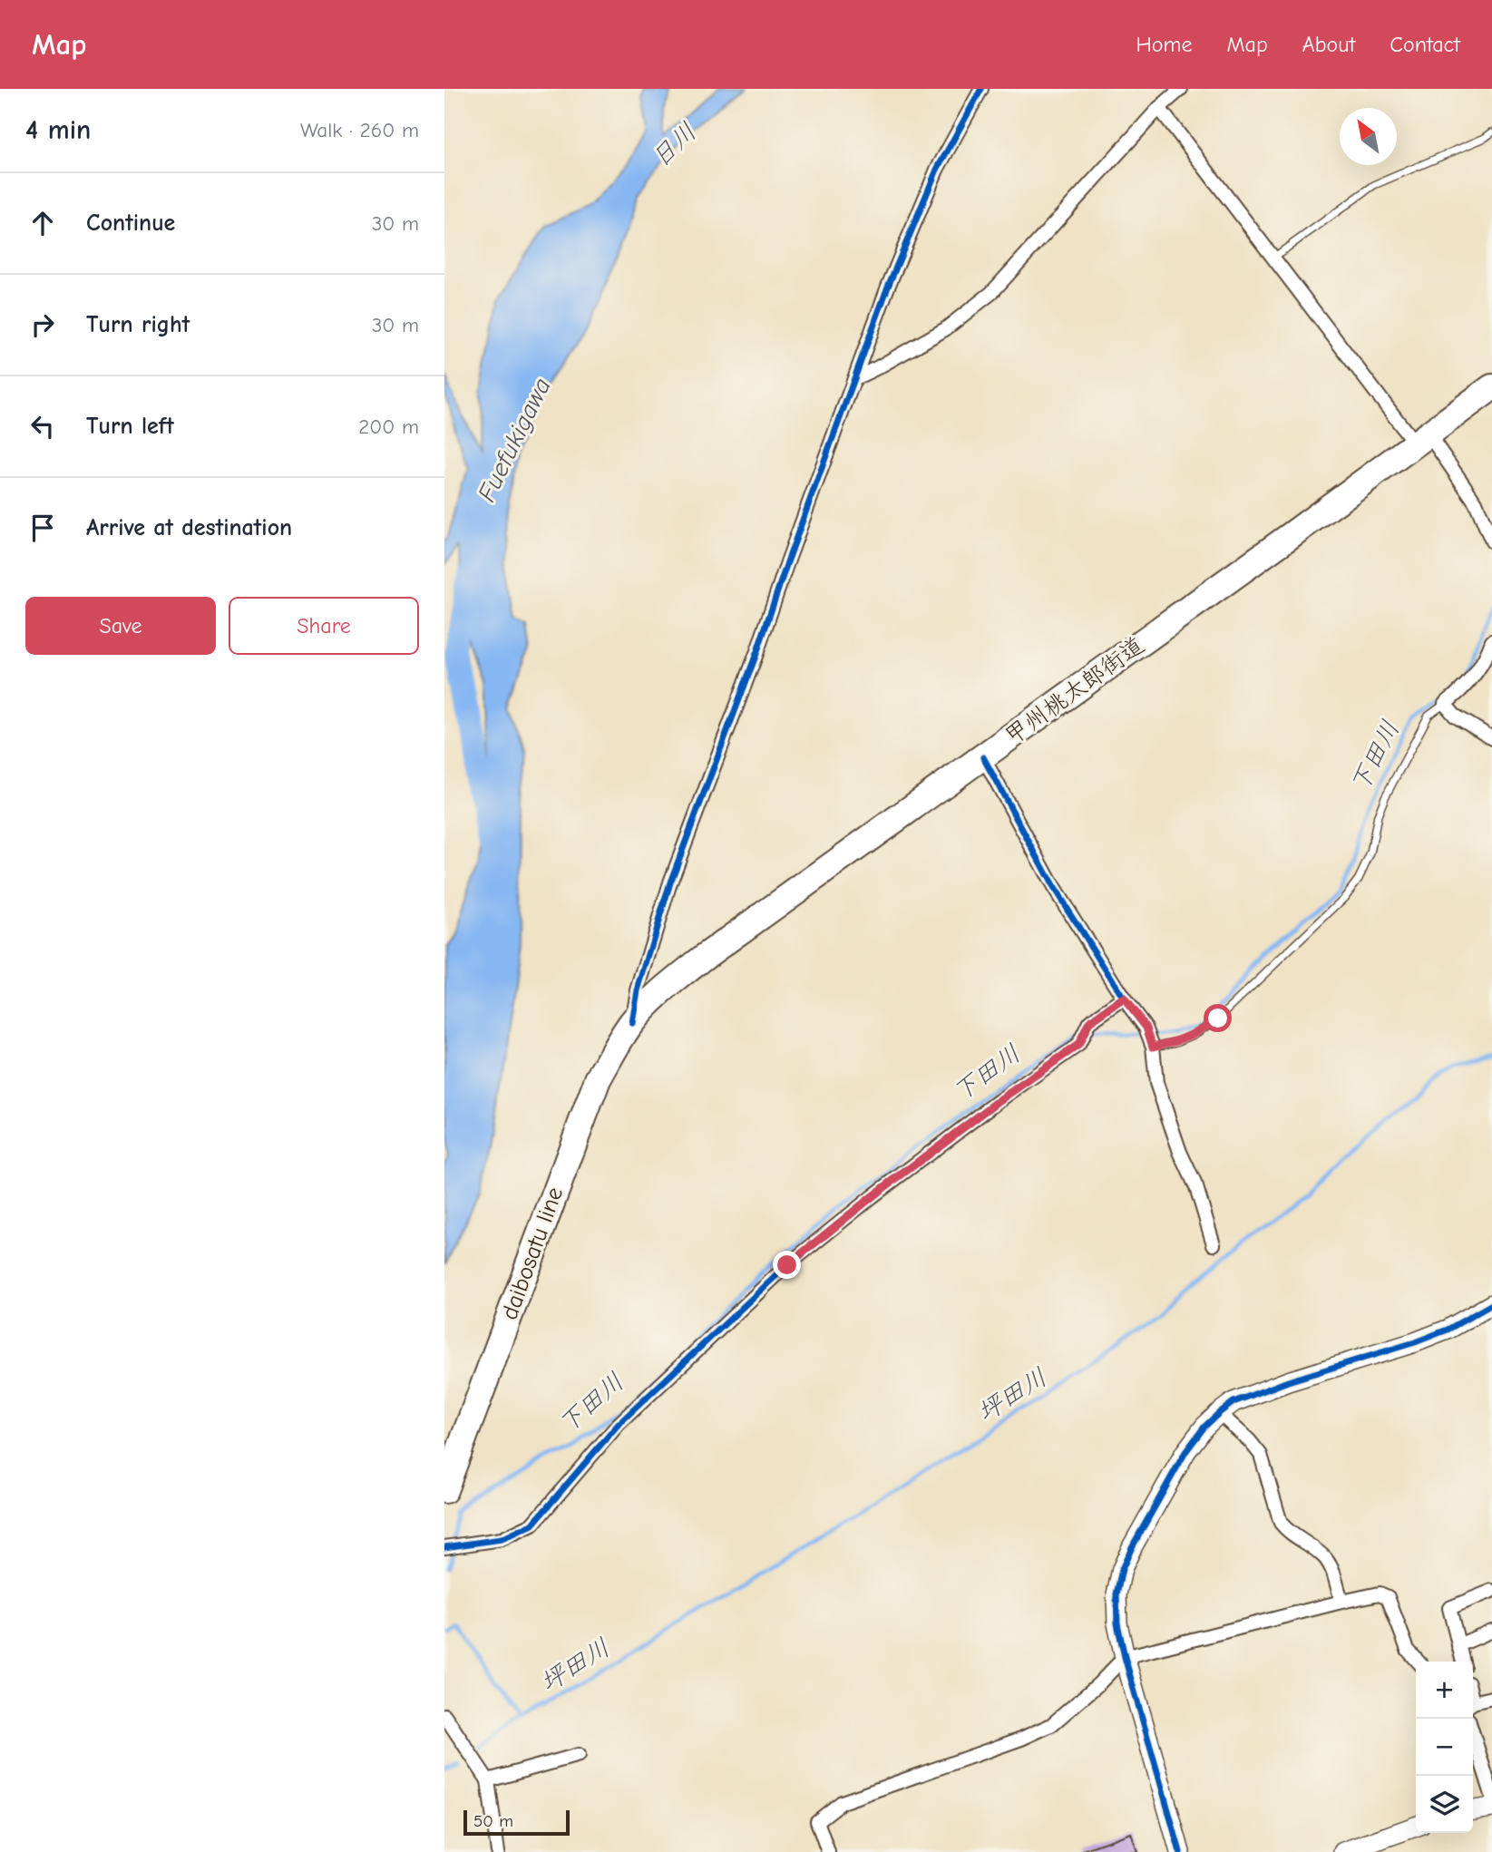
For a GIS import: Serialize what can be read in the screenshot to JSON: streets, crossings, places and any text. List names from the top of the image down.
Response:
{
  "streets": {
    "highway": ["甲州桃太郎街道", "daibosatu line"]
  },
  "crossings": [
    ["甲州桃太郎街道", "daibosatu line"]
  ],
  "water": [
    "日川",
    "Fuefukigawa",
    "下田川",
    "坪田川"
  ],
  "scale_bar": "50 m",
  "north": "top left",
  "page": {
    "header": "Map",
    "nav": [
      "Home",
      "Map",
      "About",
      "Contact"
    ],
    "heading": ["4 min", "Walk · 260 m"],
    "list": [
      ["Continue", "30 m"],
      ["Turn right", "30 m"],
      ["Turn left", "200 m"],
      "Arrive at destination"
    ],
    "buttons": ["Save", "Share"],
    "map_buttons": ["+", "−"],
    "scale": "50 m"
  }
}
